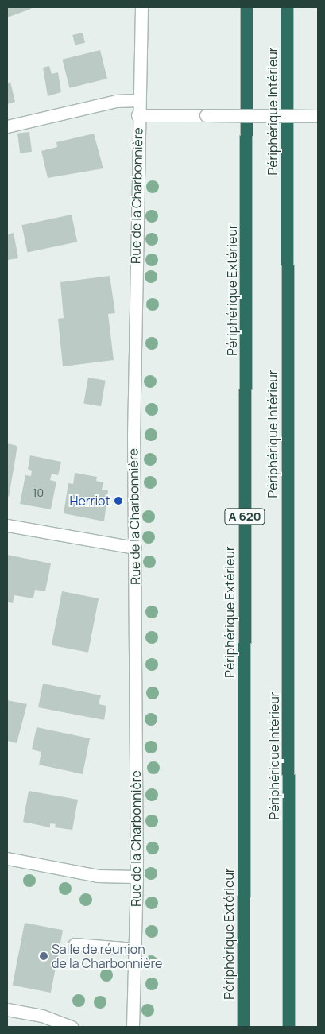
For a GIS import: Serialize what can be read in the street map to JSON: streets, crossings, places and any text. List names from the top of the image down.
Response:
{
  "streets": {
    "highway": ["Périphérique Intérieur", "Périphérique Extérieur", "A 620"],
    "street": ["Rue de la Charbonnière"]
  },
  "places": ["Herriot", "Salle de réunion de la Charbonnière"],
  "house_numbers": ["10"]
}
